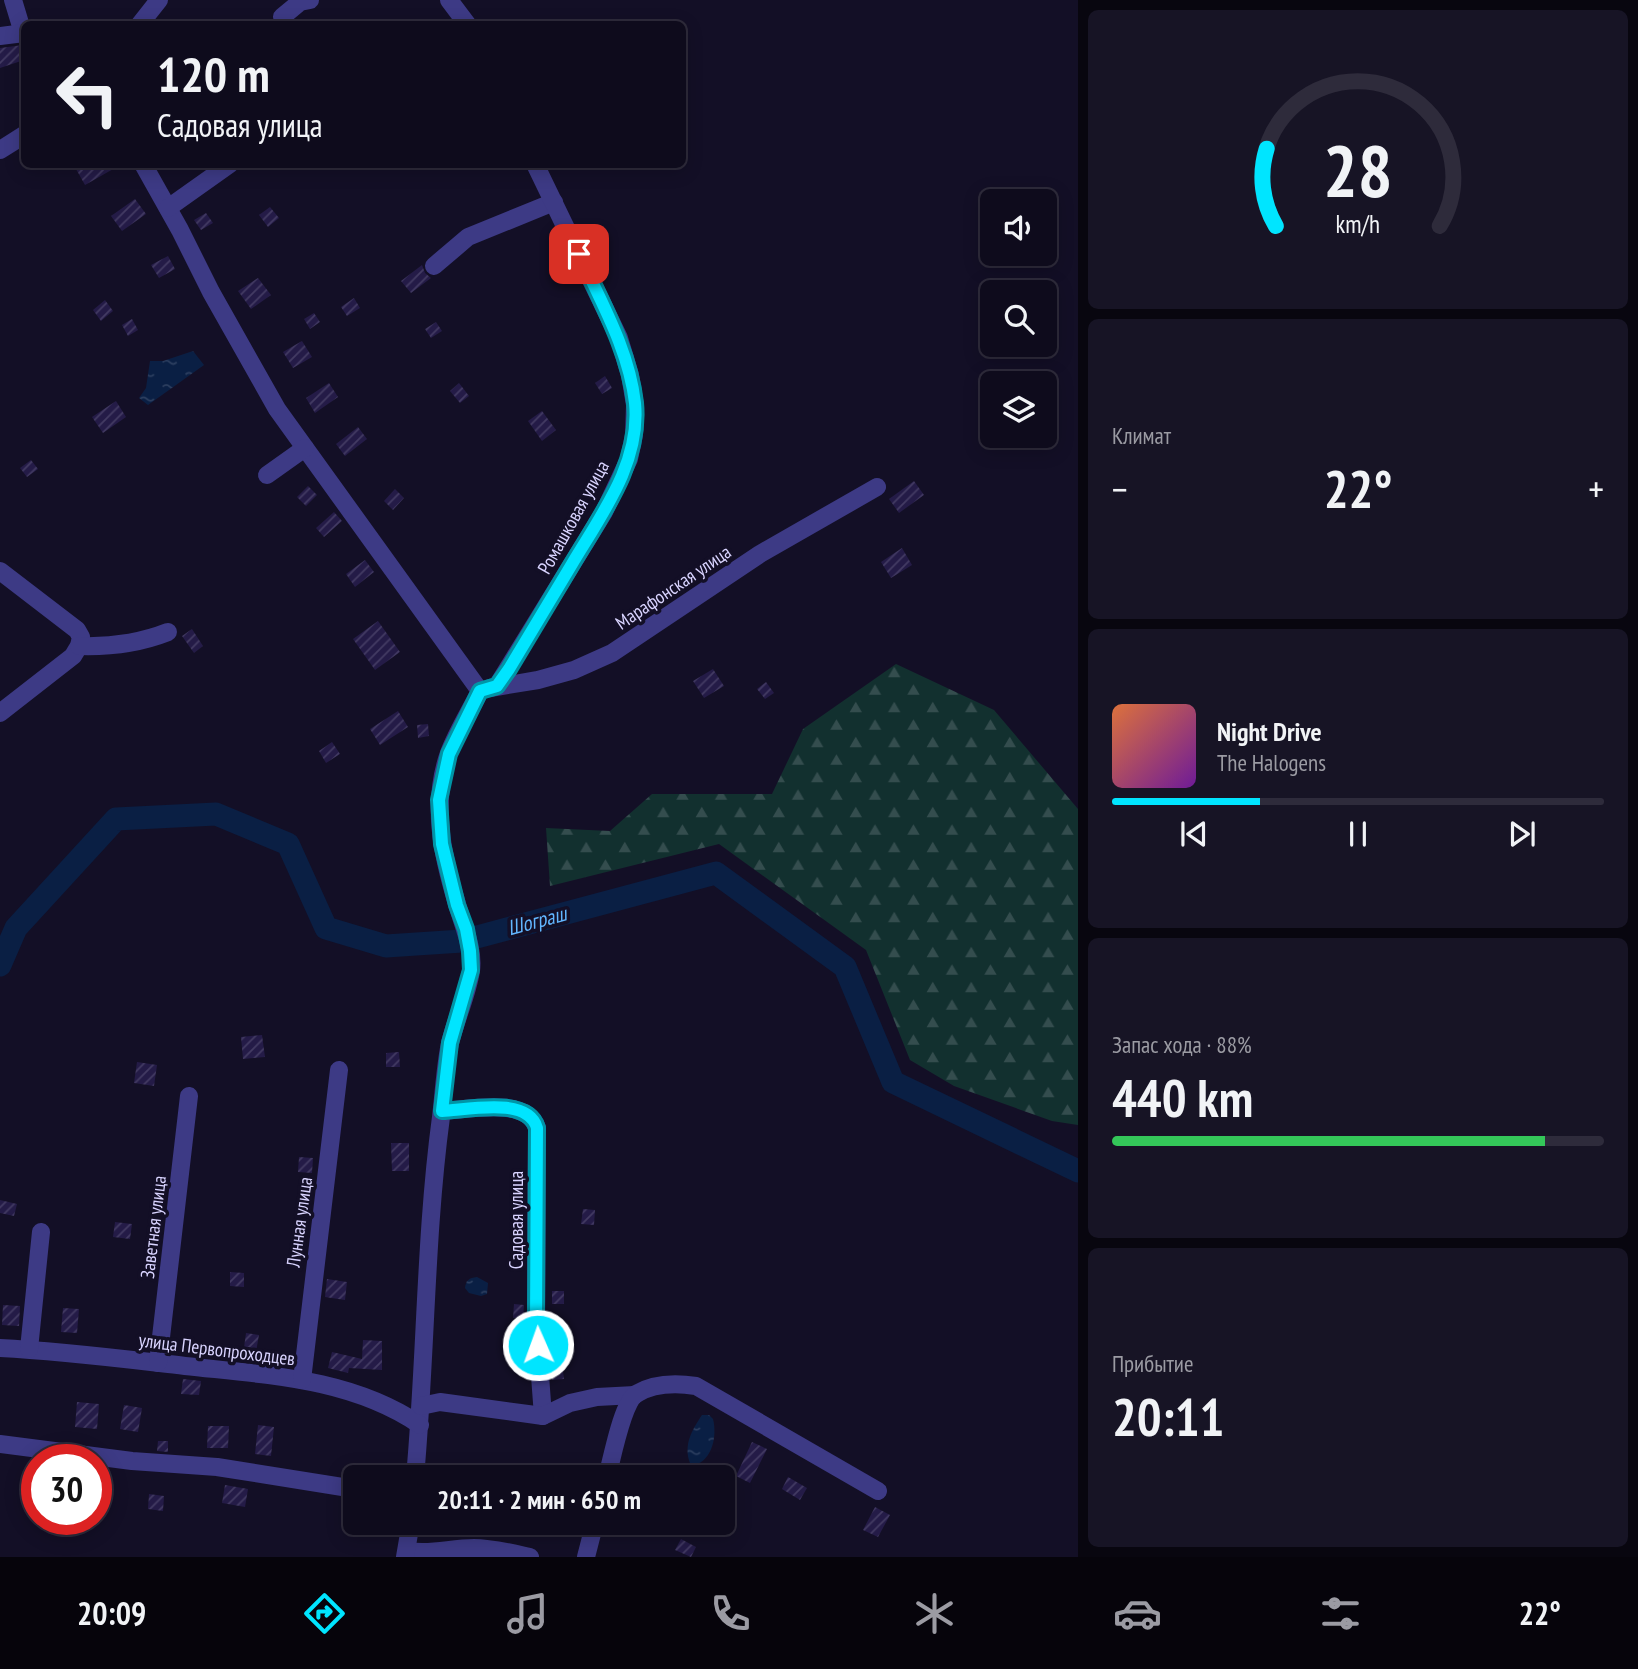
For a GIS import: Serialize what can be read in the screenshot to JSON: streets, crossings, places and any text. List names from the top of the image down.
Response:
{
  "streets": {
    "street": [
      "Ромашковая улица",
      "Марафонская улица",
      "Садовая улица",
      "Лунная улица",
      "Заветная улица",
      "улица Первопроходцев"
    ]
  },
  "crossings": [
    ["Ромашковая улица", "Марафонская улица"],
    ["Ромашковая улица", "Садовая улица"],
    ["Ромашковая улица", "улица Первопроходцев"],
    ["Лунная улица", "улица Первопроходцев"],
    ["Заветная улица", "улица Первопроходцев"]
  ],
  "water": ["Шограш"],
  "page": {
    "turn": ["120 m", "Садовая улица"],
    "tile": [
      "Климат",
      ["Запас хода · 88%", "440 km"],
      ["Прибытие", "20:11"]
    ],
    "heat": ["−", "22°", "+"],
    "song": ["Night Drive", "The Halogens"],
    "limit": "30",
    "trip": "20:11 · 2 мин · 650 m",
    "tabs": ["20:09", "22°"],
    "gauge": ["28", "km/h"]
  }
}
